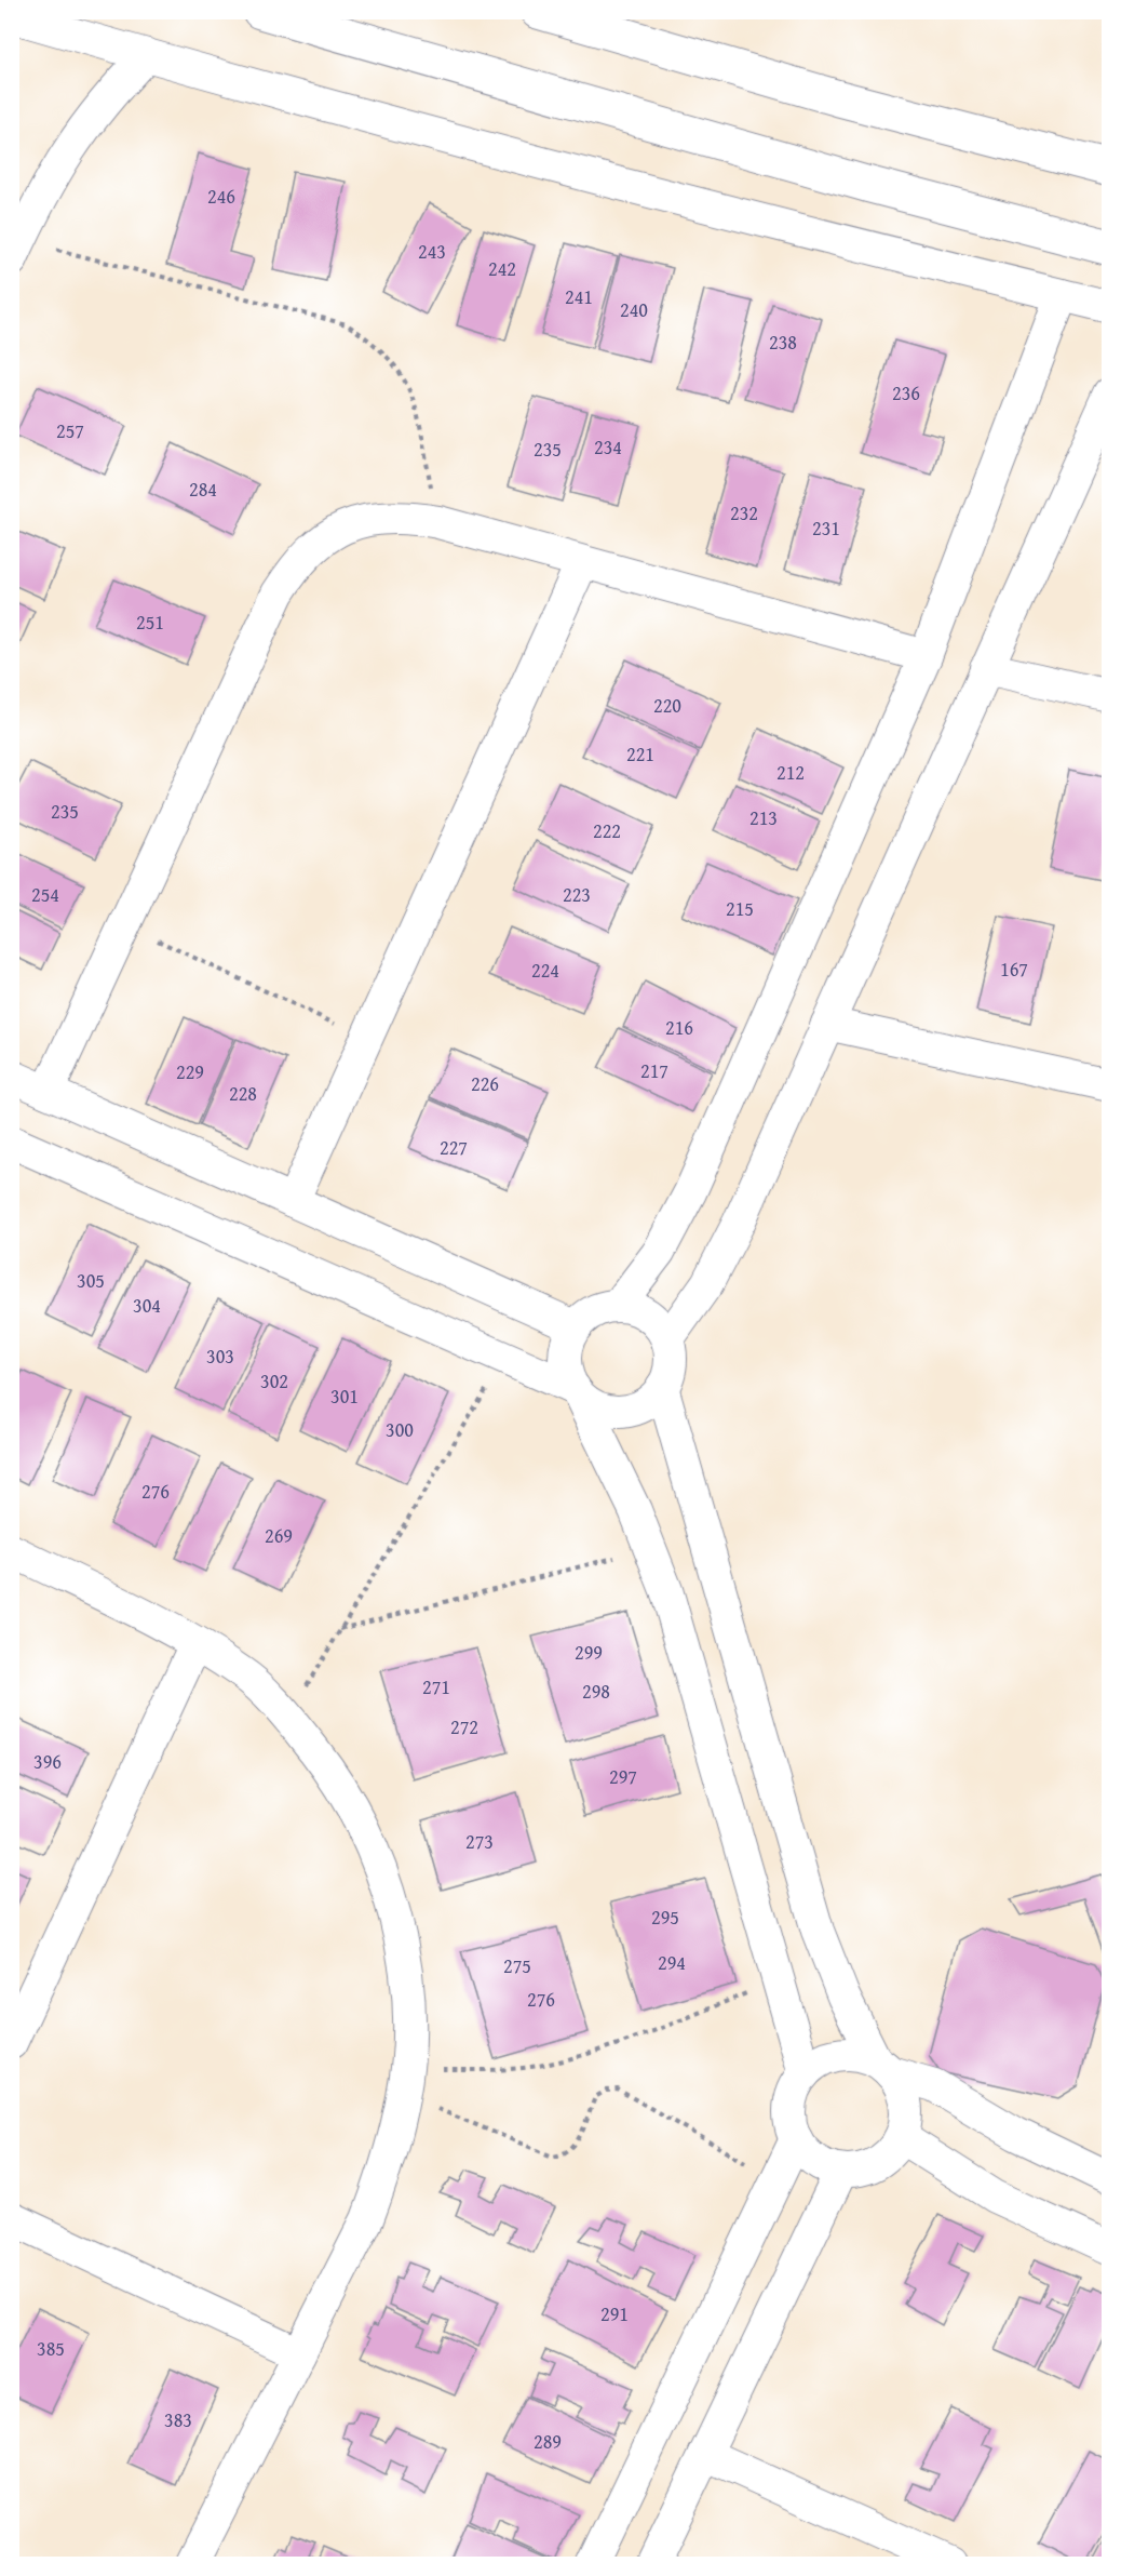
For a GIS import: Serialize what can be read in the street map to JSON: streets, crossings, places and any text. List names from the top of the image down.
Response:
{
  "house_numbers": [
    "246",
    "243",
    "242",
    "241",
    "240",
    "238",
    "236",
    "257",
    "234",
    "235",
    "284",
    "232",
    "231",
    "251",
    "220",
    "221",
    "212",
    "235",
    "213",
    "222",
    "254",
    "223",
    "215",
    "167",
    "224",
    "216",
    "217",
    "229",
    "226",
    "228",
    "227",
    "305",
    "304",
    "303",
    "302",
    "301",
    "300",
    "276",
    "269",
    "299",
    "271",
    "298",
    "272",
    "396",
    "297",
    "273",
    "295",
    "294",
    "275",
    "276",
    "291",
    "385",
    "383",
    "289"
  ]
}
